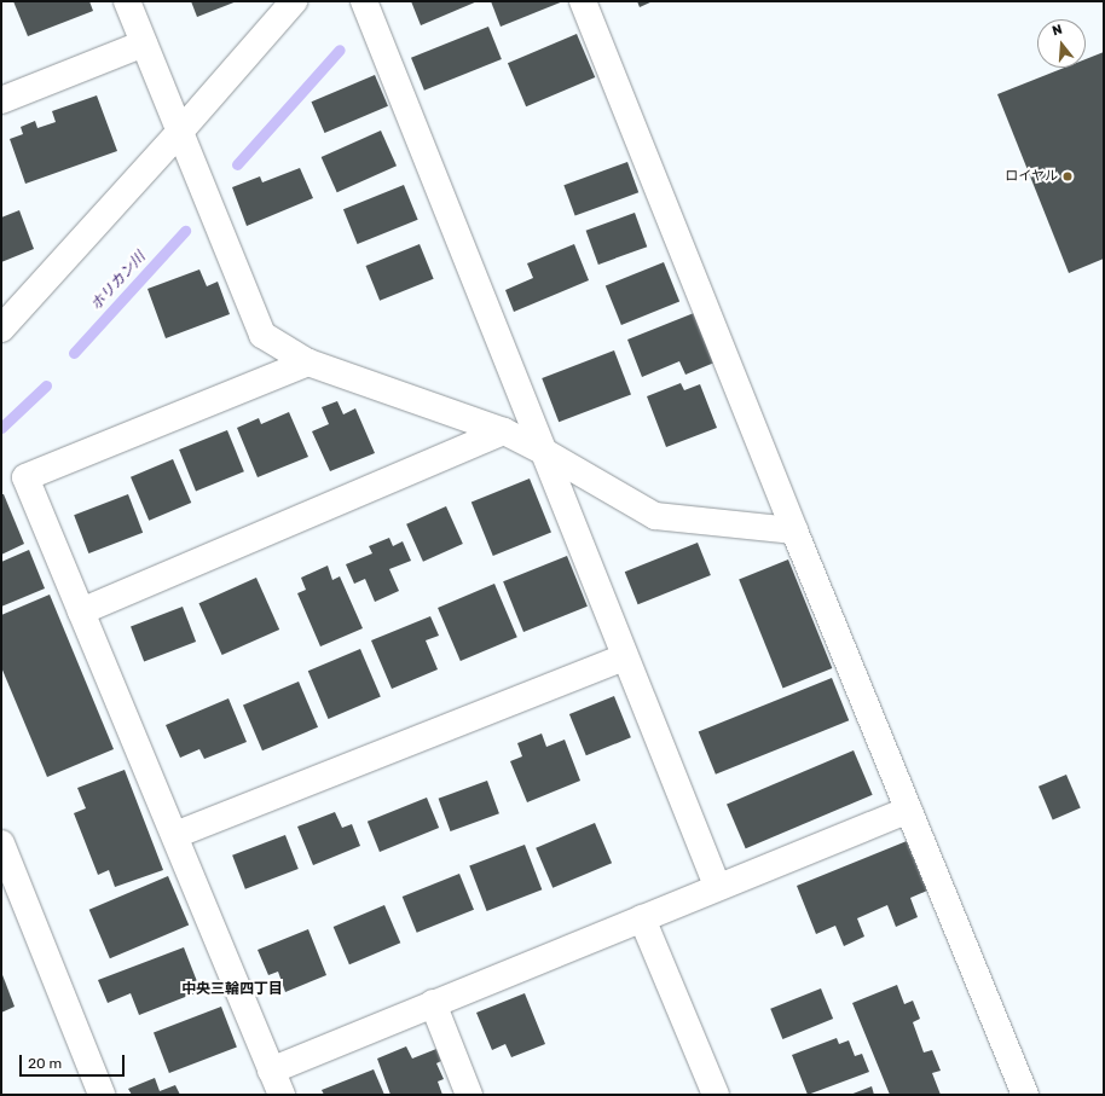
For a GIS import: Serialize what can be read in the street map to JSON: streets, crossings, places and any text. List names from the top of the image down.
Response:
{
  "districts": ["中央三輪四丁目"],
  "water": ["ホリカン川"],
  "places": ["ロイヤル"],
  "scale_bar": "20 m",
  "north": "top"
}
